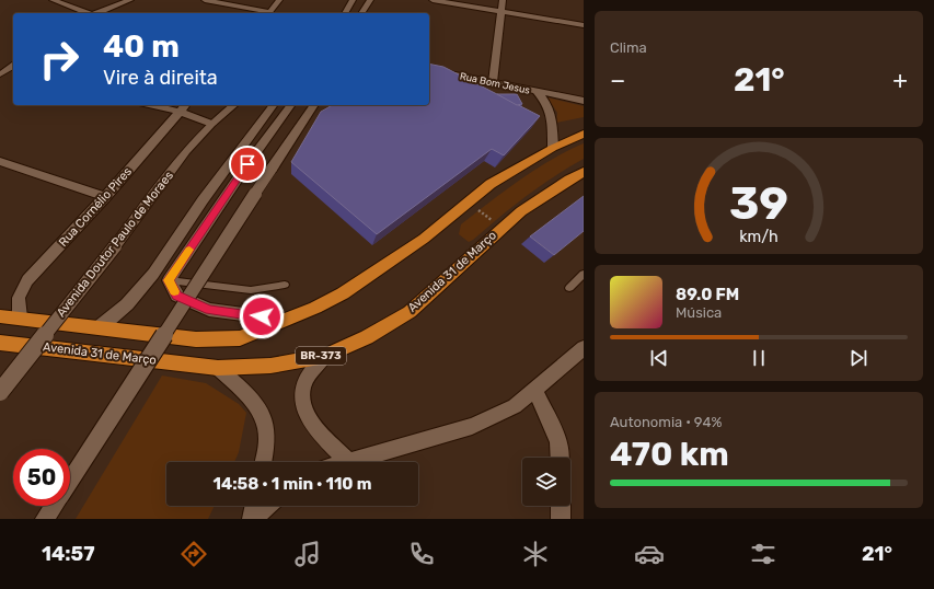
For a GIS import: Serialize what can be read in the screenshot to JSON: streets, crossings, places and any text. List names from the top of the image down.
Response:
{
  "streets": {
    "main road": ["Avenida 31 de Março", "BR-373"],
    "street": ["Rua Bom Jesus", "Rua Cornélio Pires", "Avenida Doutor Paulo de Moraes"]
  },
  "page": {
    "tile": [
      "Clima",
      ["Autonomia · 94%", "470 km"]
    ],
    "turn": ["40 m", "Vire à direita"],
    "heat": ["−", "21°", "+"],
    "song": ["89.0 FM", "Música"],
    "limit": "50",
    "trip": "14:58 · 1 min · 110 m",
    "tabs": ["14:57", "21°"],
    "gauge": ["39", "km/h"]
  }
}
